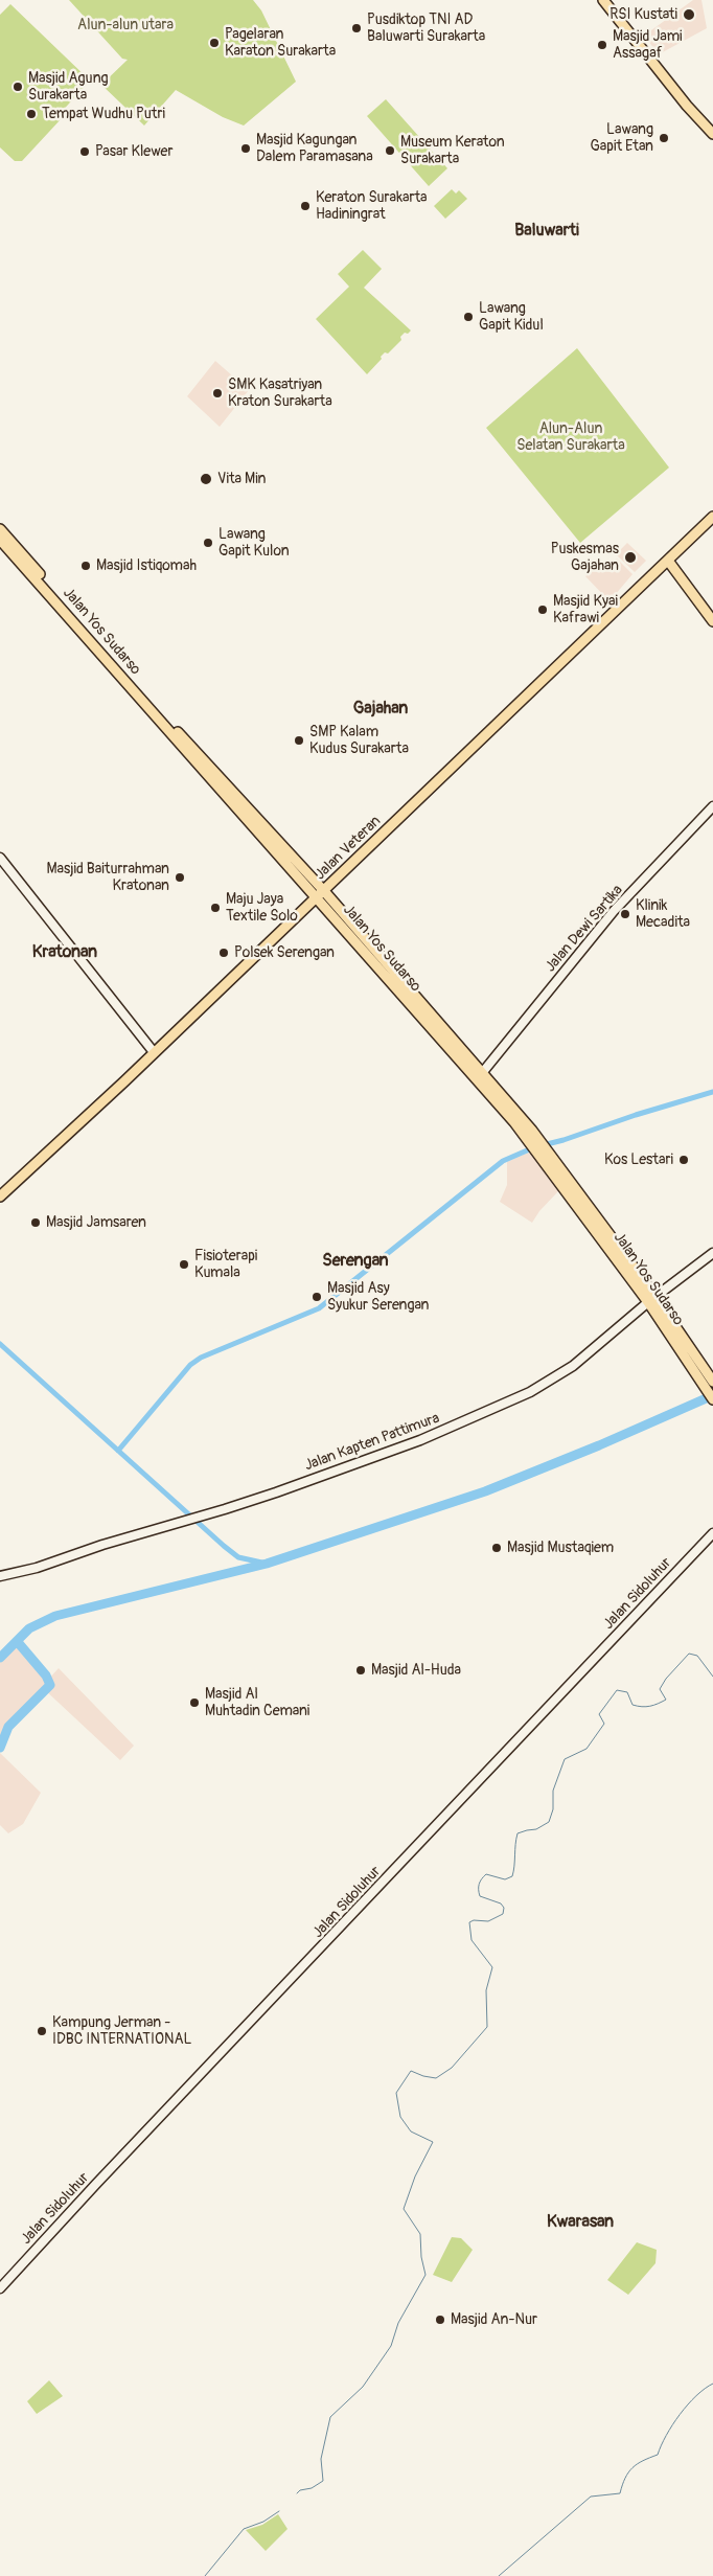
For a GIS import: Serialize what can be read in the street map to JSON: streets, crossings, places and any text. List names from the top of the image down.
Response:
{
  "streets": {
    "main road": [
      "Jalan Yos Sudarso",
      "Jalan Veteran",
      "Jalan Dewi Sartika",
      "Jalan Kapten Pattimura",
      "Jalan Sidoluhur"
    ]
  },
  "crossings": [
    ["Jalan Yos Sudarso", "Jalan Veteran"],
    ["Jalan Yos Sudarso", "Jalan Dewi Sartika"],
    ["Jalan Yos Sudarso", "Jalan Kapten Pattimura"]
  ],
  "districts": [
    "Baluwarti",
    "Gajahan",
    "Kratonan",
    "Serengan",
    "Kwarasan"
  ],
  "parks": ["Alun-alun utara", "Alun-Alun Selatan Surakarta"],
  "places": [
    "RSI Kustati",
    "Pusdiktop TNI AD Baluwarti Surakarta",
    "Pagelaran Karaton Surakarta",
    "Masjid Jami Assagaf",
    "Masjid Agung Surakarta",
    "Tempat Wudhu Putri",
    "Lawang Gapit Etan",
    "Masjid Kagungan Dalem Paramasana",
    "Museum Keraton Surakarta",
    "Pasar Klewer",
    "Keraton Surakarta Hadiningrat",
    "Lawang Gapit Kidul",
    "SMK Kasatriyan Kraton Surakarta",
    "Vita Min",
    "Lawang Gapit Kulon",
    "Puskesmas Gajahan",
    "Masjid Istiqomah",
    "Masjid Kyai Kafrawi",
    "SMP Kalam Kudus Surakarta",
    "Masjid Baiturrahman Kratonan",
    "Maju Jaya Textile Solo",
    "Klinik Mecadita",
    "Polsek Serengan",
    "Kos Lestari",
    "Masjid Jamsaren",
    "Fisioterapi Kumala",
    "Masjid Asy Syukur Serengan",
    "Masjid Mustaqiem",
    "Masjid Al-Huda",
    "Masjid Al Muhtadin Cemani",
    "Kampung Jerman - IDBC INTERNATIONAL",
    "Masjid An-Nur"
  ]
}
